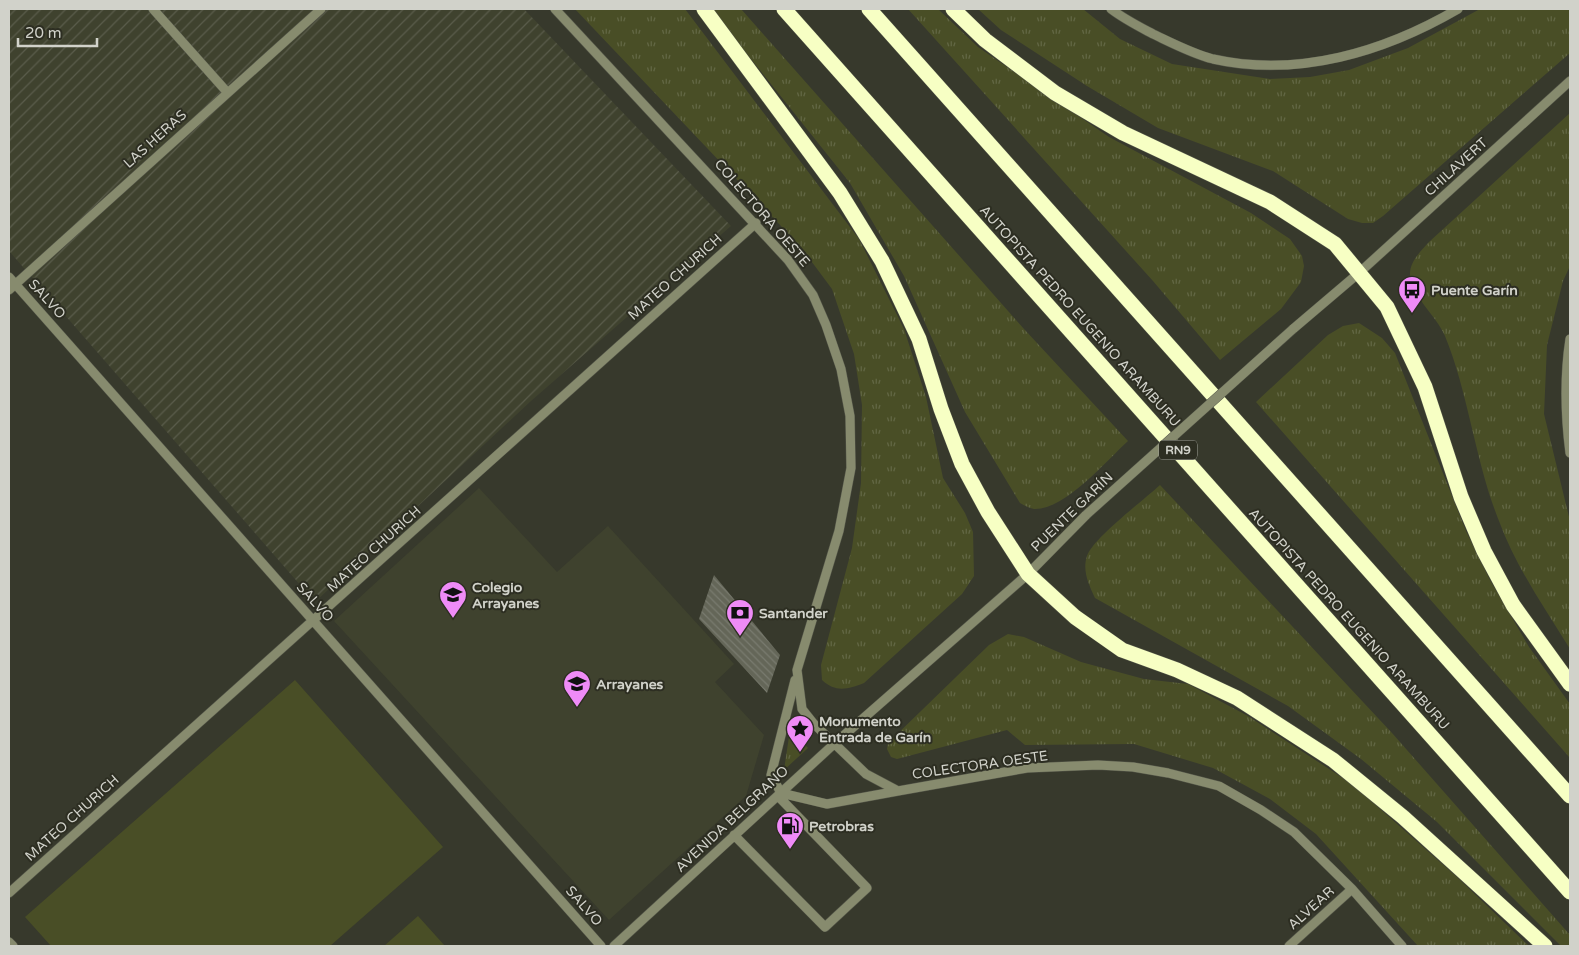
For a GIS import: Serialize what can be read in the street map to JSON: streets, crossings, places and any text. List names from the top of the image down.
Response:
{
  "streets": {
    "highway": ["AUTOPISTA PEDRO EUGENIO ARAMBURU", "RN9"],
    "street": [
      "LAS HERAS",
      "CHILAVERT",
      "COLECTORA OESTE",
      "MATEO CHURICH",
      "SALVO",
      "PUENTE GARÍN",
      "AVENIDA BELGRANO",
      "ALVEAR"
    ]
  },
  "crossings": [
    ["LAS HERAS", "SALVO"],
    ["CHILAVERT", "PUENTE GARÍN"],
    ["COLECTORA OESTE", "MATEO CHURICH"],
    ["COLECTORA OESTE", "AVENIDA BELGRANO"],
    ["COLECTORA OESTE", "ALVEAR"],
    ["MATEO CHURICH", "SALVO"],
    ["PUENTE GARÍN", "AVENIDA BELGRANO"]
  ],
  "places": {
    "bus stop": ["Puente Garín"],
    "school or university": ["Colegio Arrayanes", "Arrayanes"],
    "bank": ["Santander"],
    "place": ["Monumento Entrada de Garín"],
    "fuel station": ["Petrobras"]
  },
  "scale_bar": "20 m"
}
